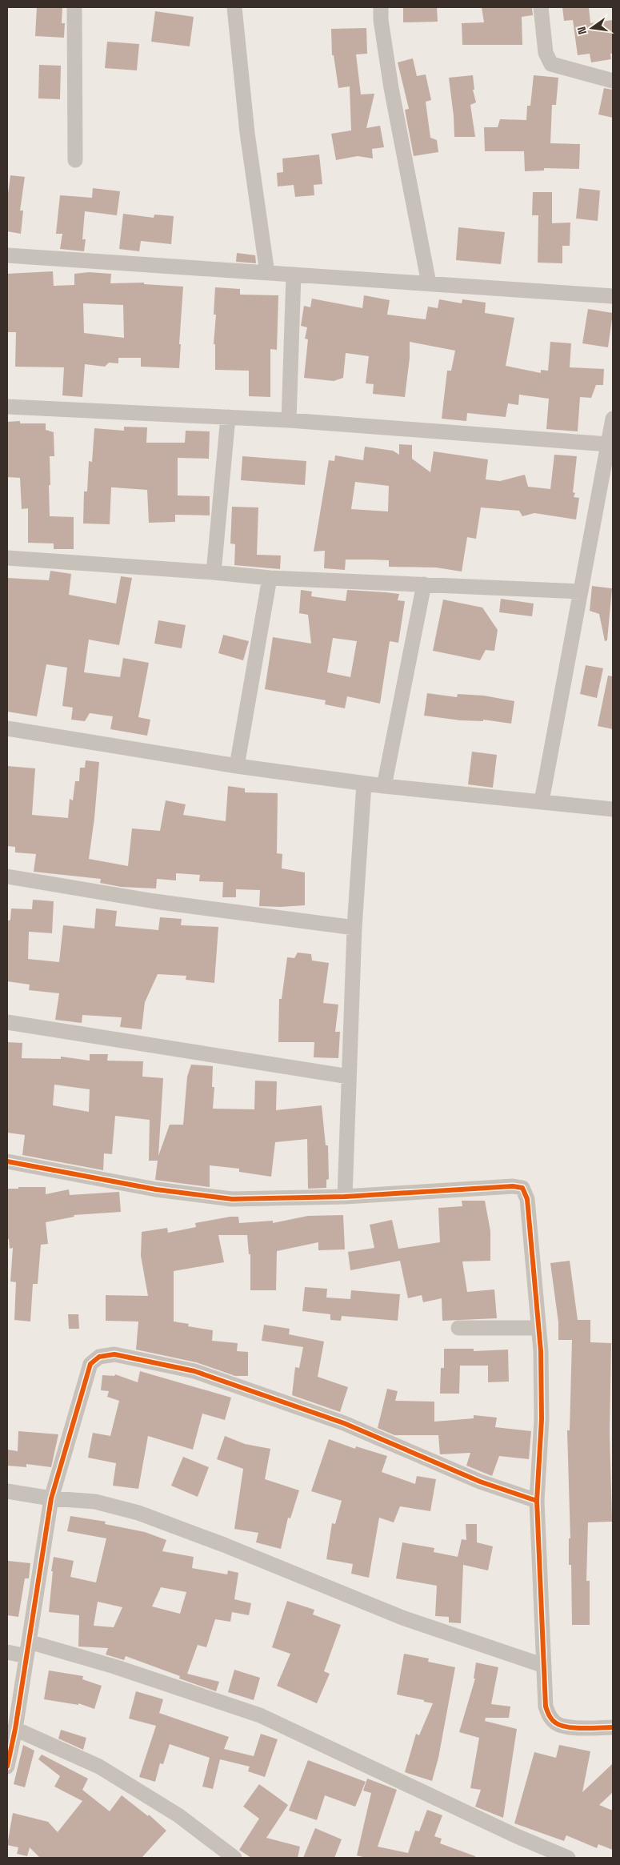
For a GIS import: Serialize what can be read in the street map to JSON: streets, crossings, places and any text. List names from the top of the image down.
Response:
{
  "north": "left"
}
